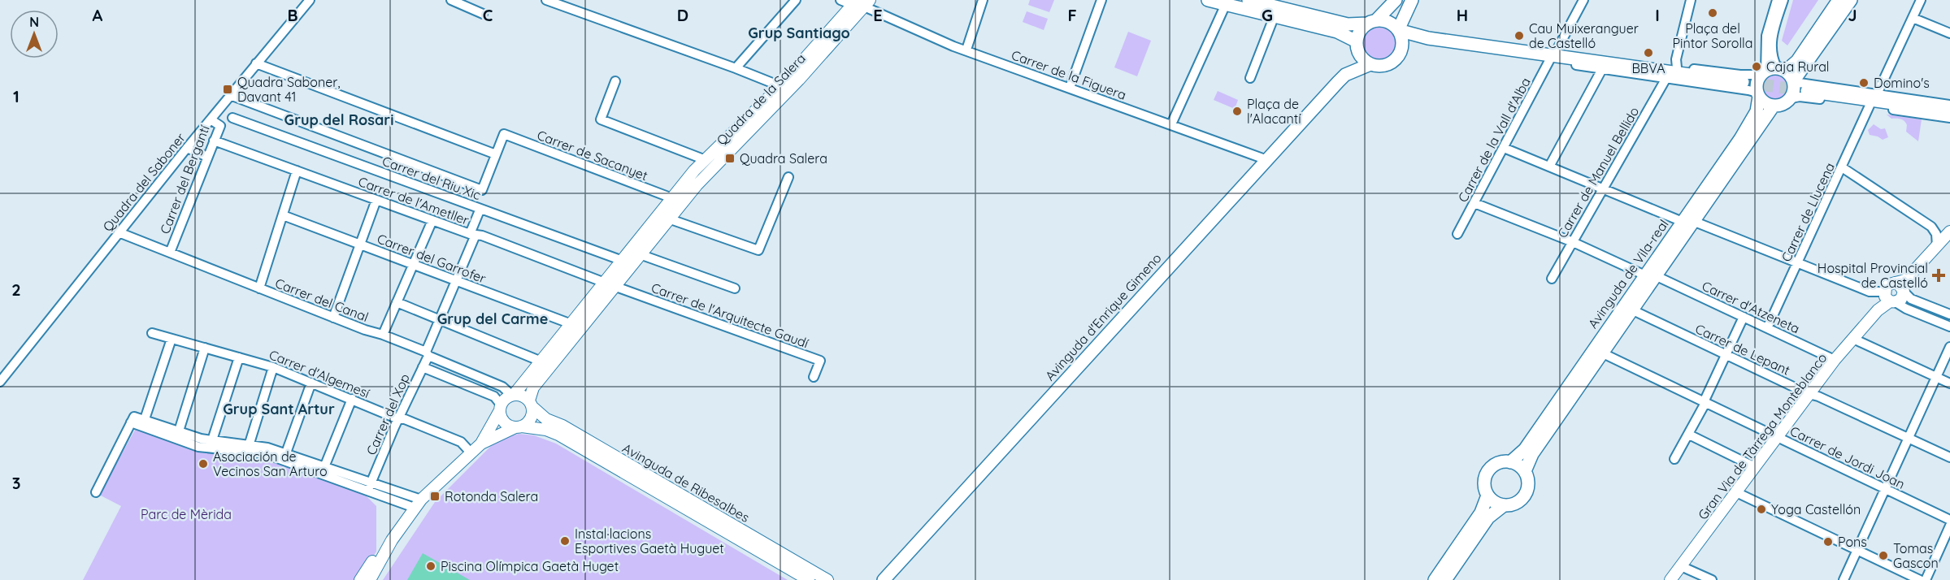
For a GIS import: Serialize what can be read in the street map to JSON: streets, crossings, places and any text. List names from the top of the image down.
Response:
{
  "streets": {
    "main road": ["Avinguda de Vila-real", "Avinguda d'Enrique Gimeno"],
    "street": [
      "Carrer de la Figuera",
      "Quadra de la Salera",
      "Carrer de la Vall d'Alba",
      "Carrer de Sacanyet",
      "Carrer de Manuel Bellido",
      "Carrer del Riu Xic",
      "Carrer del Bergantí",
      "Quadra del Saboner",
      "Carrer de l'Ametller",
      "Carrer de Llucena",
      "Carrer del Garrofer",
      "Carrer del Canal",
      "Carrer d'Atzeneta",
      "Carrer de l'Arquitecte Gaudí",
      "Carrer de Lepant",
      "Carrer d'Algemesí",
      "Carrer del Xop",
      "Gran Via de Tàrrega Monteblanco",
      "Carrer de Jordi Joan",
      "Avinguda de Ribesalbes"
    ]
  },
  "crossings": [
    ["Carrer de la Figuera", "Quadra de la Salera"],
    ["Carrer de la Figuera", "Avinguda d'Enrique Gimeno"],
    ["Quadra de la Salera", "Carrer de Sacanyet"],
    ["Quadra de la Salera", "Carrer del Riu Xic"],
    ["Quadra de la Salera", "Carrer de l'Ametller"],
    ["Quadra de la Salera", "Carrer del Garrofer"],
    ["Quadra de la Salera", "Carrer del Canal"],
    ["Quadra de la Salera", "Carrer de l'Arquitecte Gaudí"],
    ["Quadra de la Salera", "Avinguda de Ribesalbes"],
    ["Carrer de la Vall d'Alba", "Carrer d'Atzeneta"],
    ["Carrer de Manuel Bellido", "Carrer d'Atzeneta"],
    ["Carrer del Bergantí", "Quadra del Saboner"],
    ["Carrer del Bergantí", "Carrer de l'Ametller"],
    ["Carrer del Bergantí", "Carrer del Canal"],
    ["Quadra del Saboner", "Carrer del Canal"],
    ["Carrer de l'Ametller", "Carrer de l'Arquitecte Gaudí"],
    ["Carrer de l'Ametller", "Carrer del Xop"],
    ["Carrer de Llucena", "Carrer d'Atzeneta"],
    ["Carrer del Garrofer", "Carrer del Xop"],
    ["Avinguda de Vila-real", "Carrer d'Atzeneta"],
    ["Avinguda de Vila-real", "Carrer de Lepant"],
    ["Avinguda de Vila-real", "Carrer de Jordi Joan"],
    ["Carrer del Canal", "Carrer del Xop"],
    ["Carrer del Canal", "Avinguda de Ribesalbes"],
    ["Carrer d'Atzeneta", "Gran Via de Tàrrega Monteblanco"],
    ["Carrer de Lepant", "Gran Via de Tàrrega Monteblanco"],
    ["Carrer d'Algemesí", "Carrer del Xop"],
    ["Gran Via de Tàrrega Monteblanco", "Carrer de Jordi Joan"]
  ],
  "districts": [
    "Grup Santiago",
    "Grup del Rosari",
    "Grup del Carme",
    "Grup Sant Artur"
  ],
  "parks": ["Parc de Mèrida"],
  "places": {
    "other": [
      "Plaça del Pintor Sorolla",
      "Cau Muixeranguer de Castelló",
      "BBVA",
      "Caja Rural",
      "Domino's",
      "Plaça de l'Alacantí",
      "Asociación de Vecinos San Arturo",
      "Yoga Castellón",
      "Instal·lacions Esportives Gaetà Huguet",
      "Pons",
      "Tomas Gascon",
      "Piscina Olímpica Gaetà Huget"
    ],
    "transit": ["Quadra Saboner, Davant 41", "Quadra Salera", "Rotonda Salera"],
    "health": ["Hospital Provincial de Castelló"]
  },
  "north": "top",
  "grid": {
    "columns": [
      "A",
      "B",
      "C",
      "D",
      "E",
      "F",
      "G",
      "H",
      "I",
      "J"
    ],
    "rows": ["1", "2", "3"]
  }
}
